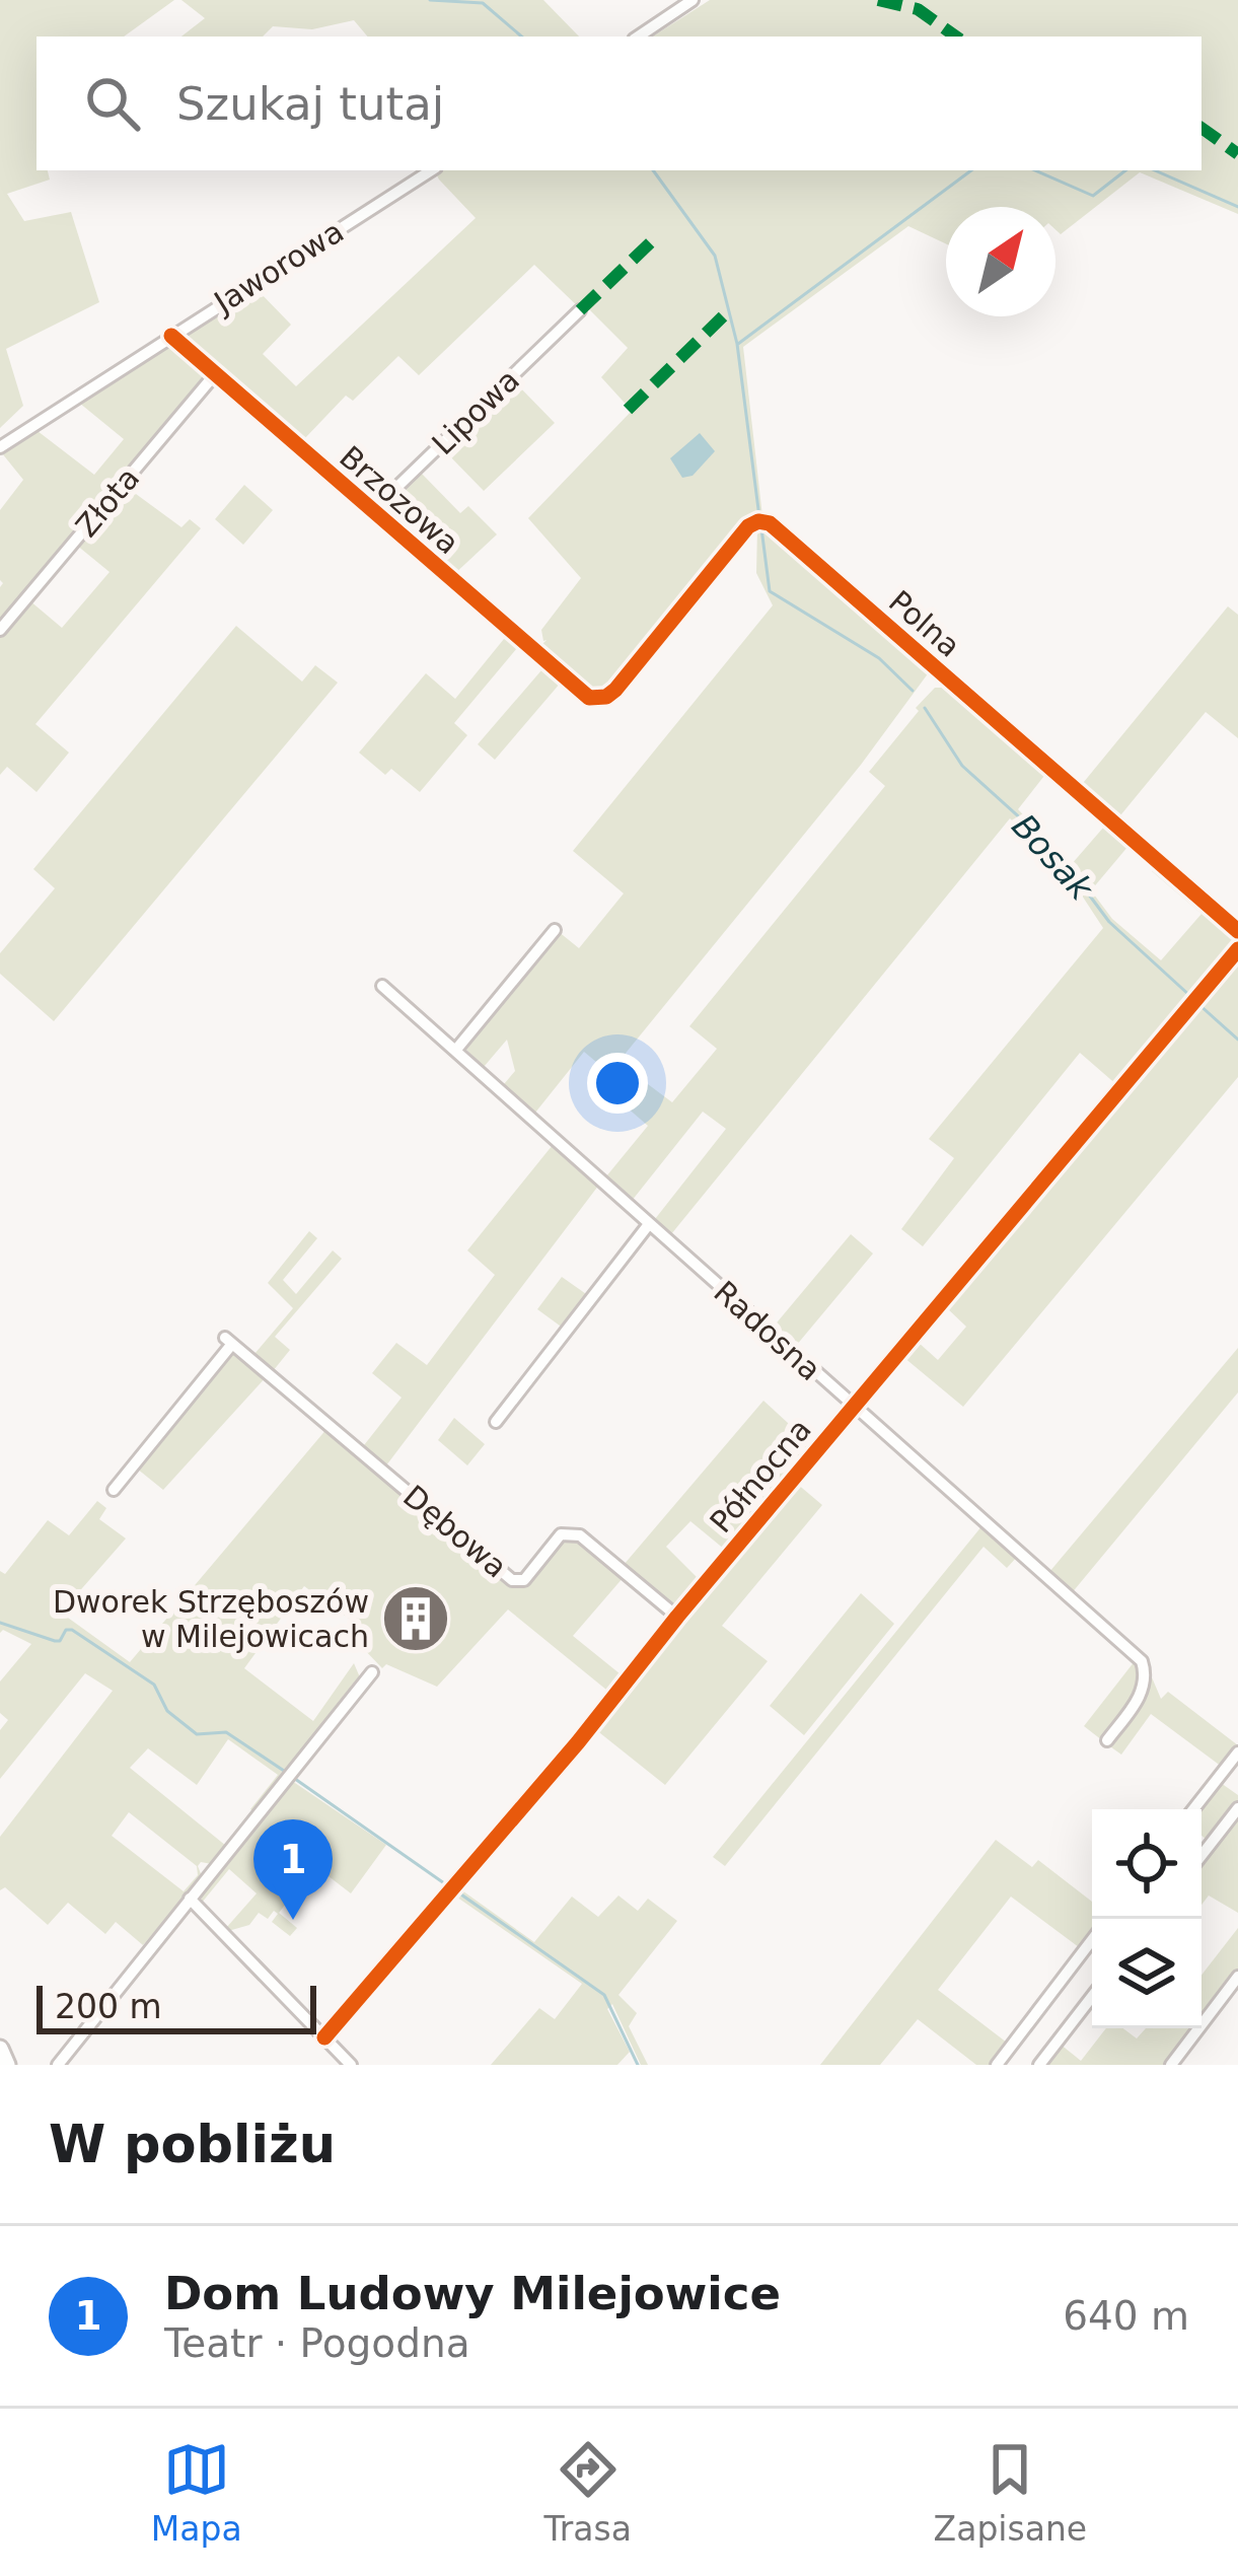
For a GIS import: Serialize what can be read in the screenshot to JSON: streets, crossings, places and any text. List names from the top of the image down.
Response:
{
  "streets": {
    "street": [
      "Jaworowa",
      "Lipowa",
      "Brzozowa",
      "Złota",
      "Polna",
      "Radosna",
      "Północna",
      "Dębowa"
    ]
  },
  "crossings": [
    ["Jaworowa", "Brzozowa"],
    ["Lipowa", "Brzozowa"],
    ["Brzozowa", "Złota"],
    ["Brzozowa", "Polna"],
    ["Radosna", "Północna"],
    ["Północna", "Dębowa"]
  ],
  "water": ["Bosak"],
  "places": {
    "building": ["Dworek Strzęboszów w Milejowicach"]
  },
  "scale_bar": "200 m",
  "north": "top right",
  "page": {
    "search": "Szukaj tutaj",
    "pins": "1",
    "scale": "200 m",
    "heading": "W pobliżu",
    "list": [
      {
        "mark": "1",
        "name": "Dom Ludowy Milejowice",
        "note": "Teatr · Pogodna",
        "value": "640 m"
      }
    ],
    "nav": ["Mapa", "Trasa", "Zapisane"]
  }
}
